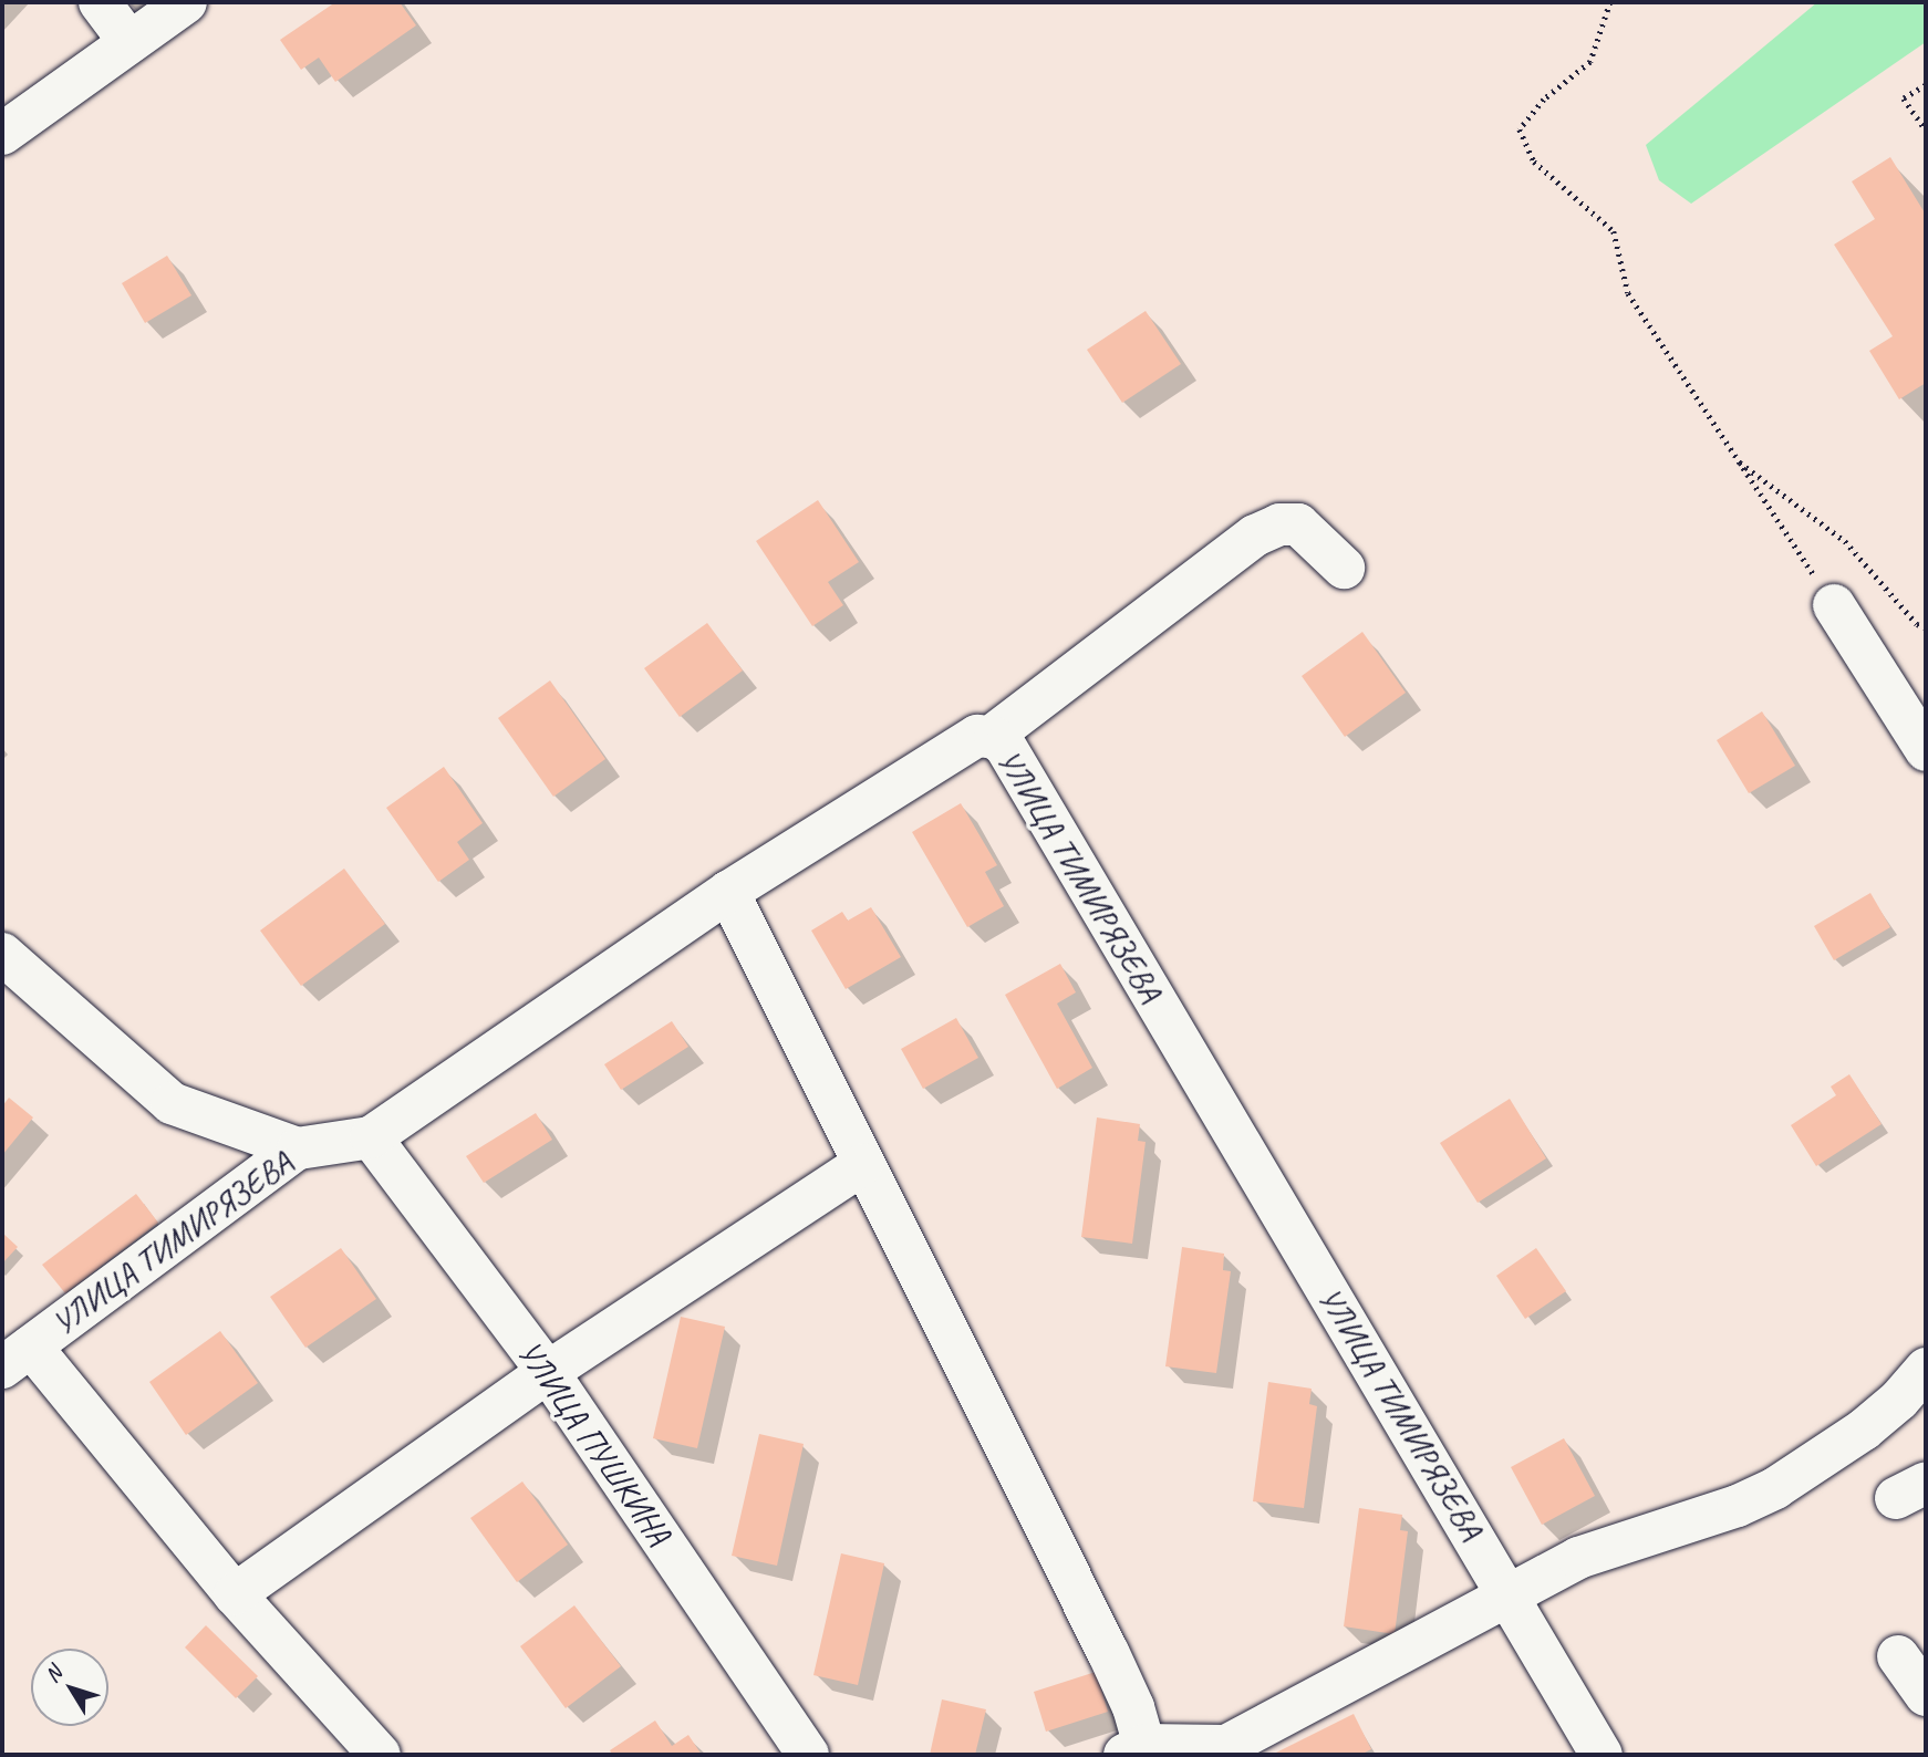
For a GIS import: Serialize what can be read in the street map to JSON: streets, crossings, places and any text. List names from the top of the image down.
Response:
{
  "streets": {
    "street": ["УЛИЦА ТИМИРЯЗЕВА", "УЛИЦА ПУШКИНА"]
  },
  "crossings": [
    ["УЛИЦА ТИМИРЯЗЕВА", "УЛИЦА ПУШКИНА"]
  ],
  "north": "top left"
}
